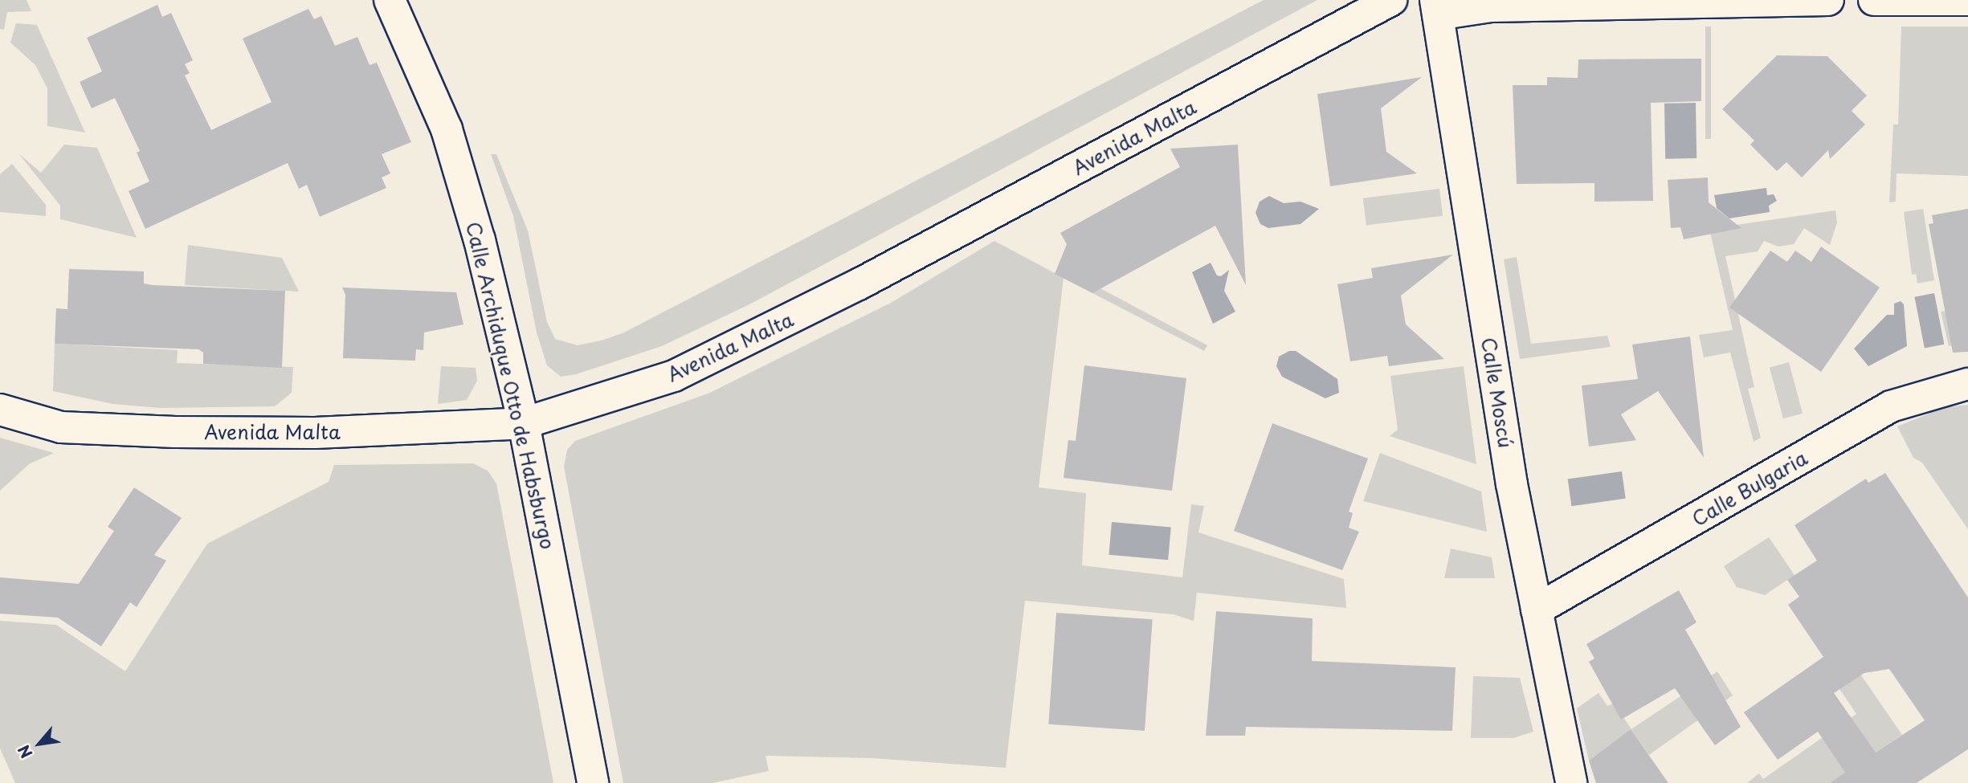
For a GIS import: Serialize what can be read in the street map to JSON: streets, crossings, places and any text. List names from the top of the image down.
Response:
{
  "streets": {
    "street": [
      "Avenida Malta",
      "Calle Archiduque Otto de Habsburgo",
      "Calle Moscú",
      "Calle Bulgaria"
    ]
  },
  "crossings": [
    ["Avenida Malta", "Calle Archiduque Otto de Habsburgo"],
    ["Calle Moscú", "Calle Bulgaria"]
  ],
  "north": "bottom left"
}
